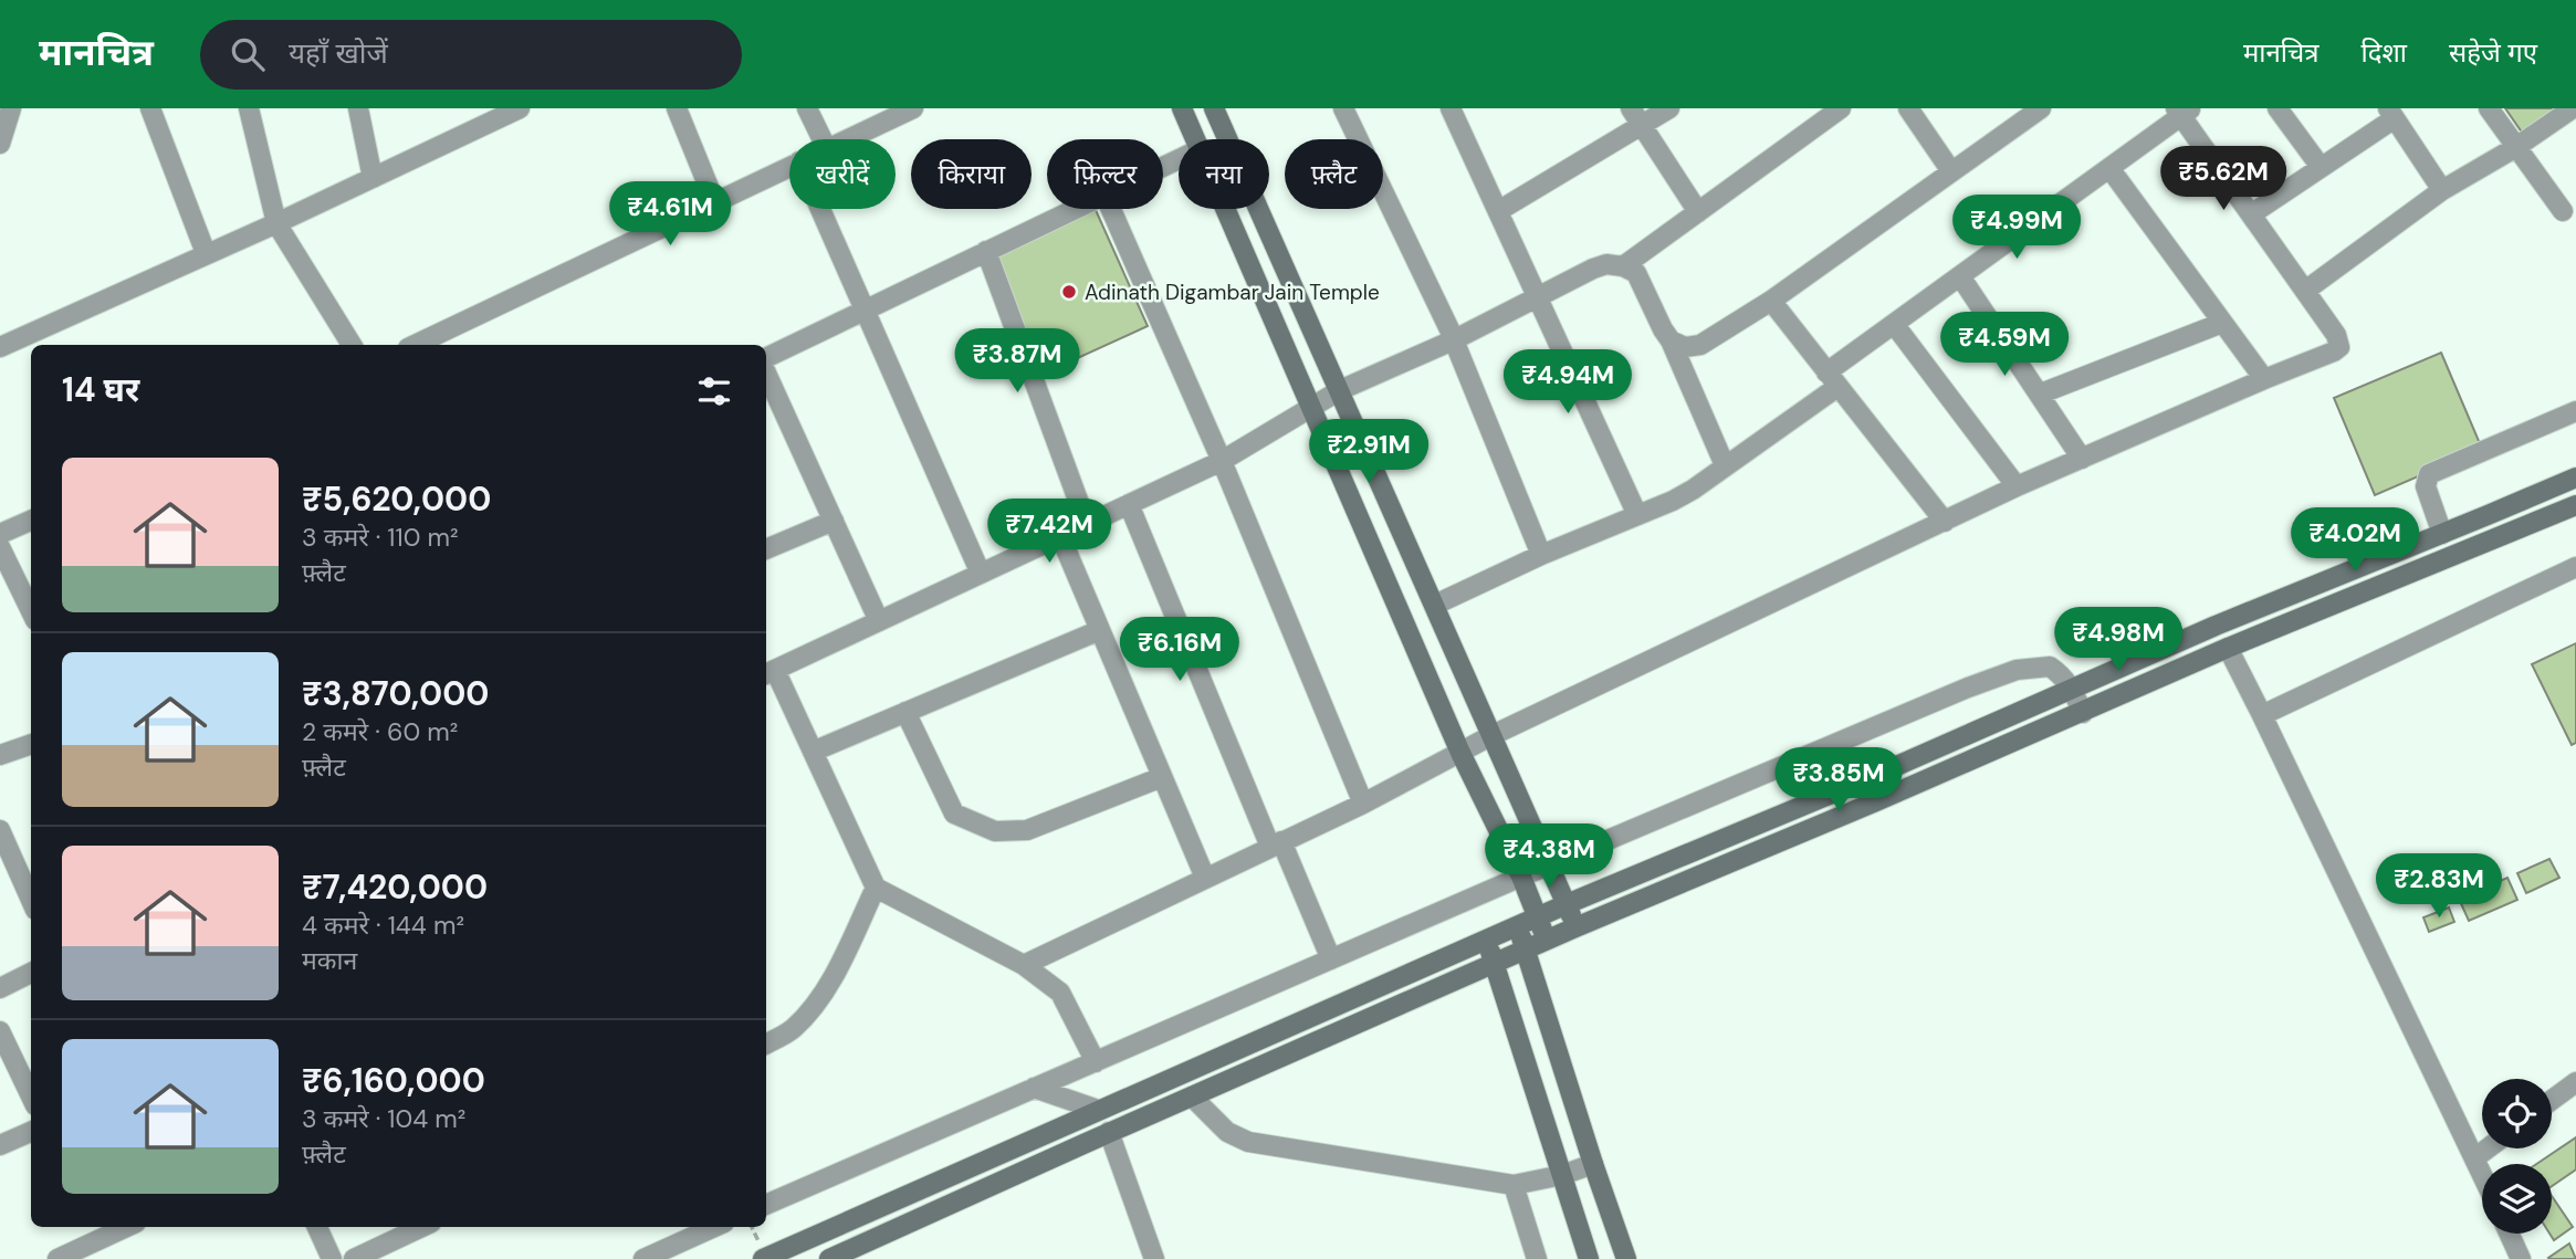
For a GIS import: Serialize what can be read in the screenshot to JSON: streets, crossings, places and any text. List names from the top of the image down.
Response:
{
  "places": ["Adinath Digambar Jain Temple"],
  "page": {
    "header": "मानचित्र",
    "search": "यहाँ खोजें",
    "nav": ["मानचित्र", "दिशा", "सहेजे गए"],
    "chip": [
      "खरीदें",
      "किराया",
      "फ़िल्टर",
      "नया",
      "फ़्लैट"
    ],
    "price": [
      "₹5.62M",
      "₹4.61M",
      "₹4.99M",
      "₹4.59M",
      "₹3.87M",
      "₹4.94M",
      "₹2.91M",
      "₹7.42M",
      "₹4.02M",
      "₹4.98M",
      "₹6.16M",
      "₹3.85M",
      "₹4.38M",
      "₹2.83M"
    ],
    "heading": "14 घर",
    "list": [
      {
        "name": "₹5,620,000",
        "note": "3 कमरे · 110 m² · फ़्लैट"
      },
      {
        "name": "₹3,870,000",
        "note": "2 कमरे · 60 m² · फ़्लैट"
      },
      {
        "name": "₹7,420,000",
        "note": "4 कमरे · 144 m² · मकान"
      },
      {
        "name": "₹6,160,000",
        "note": "3 कमरे · 104 m² · फ़्लैट"
      }
    ]
  }
}
